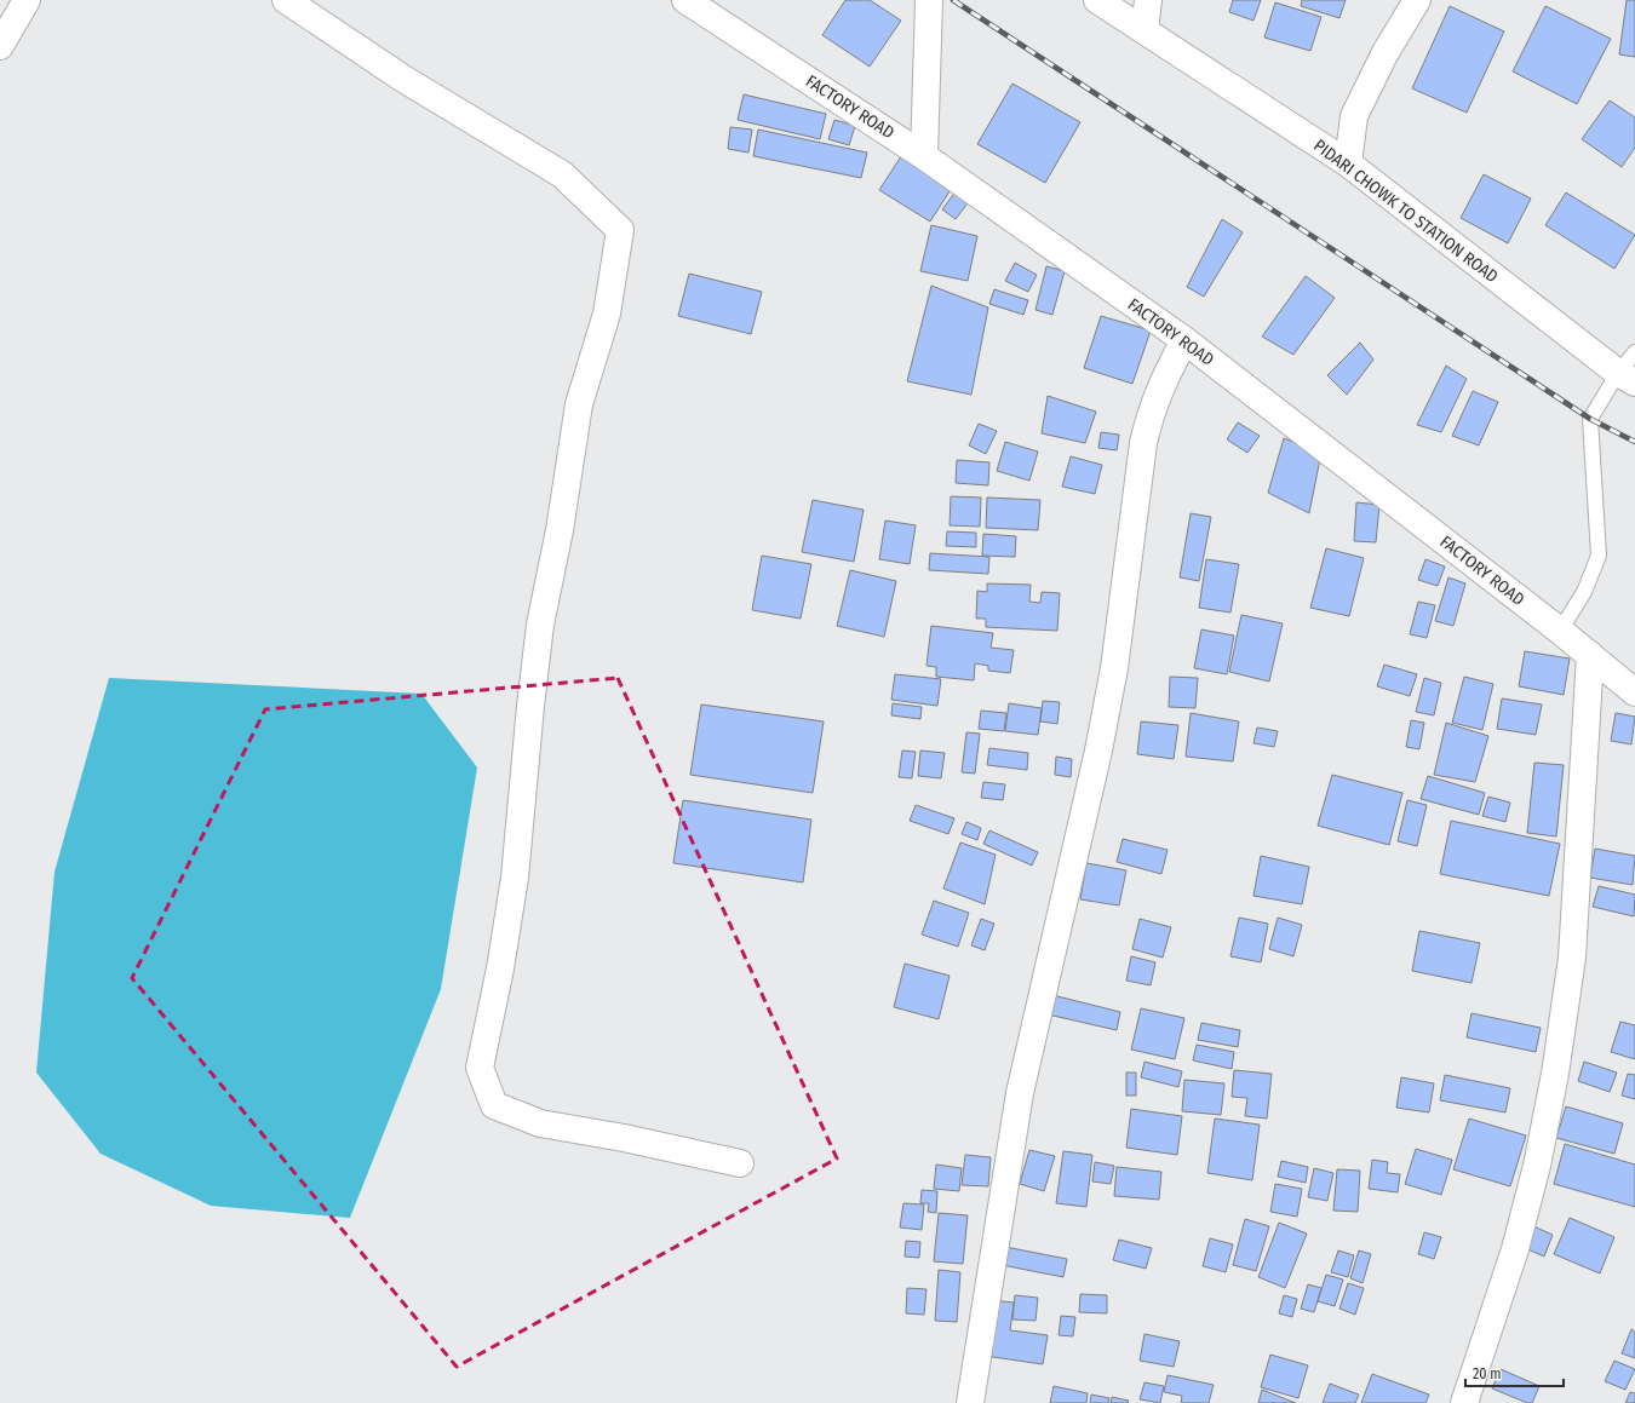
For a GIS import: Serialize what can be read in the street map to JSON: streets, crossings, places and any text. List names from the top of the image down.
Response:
{
  "streets": {
    "street": ["FACTORY ROAD", "PIDARI CHOWK TO STATION ROAD"]
  },
  "scale_bar": "20 m"
}
